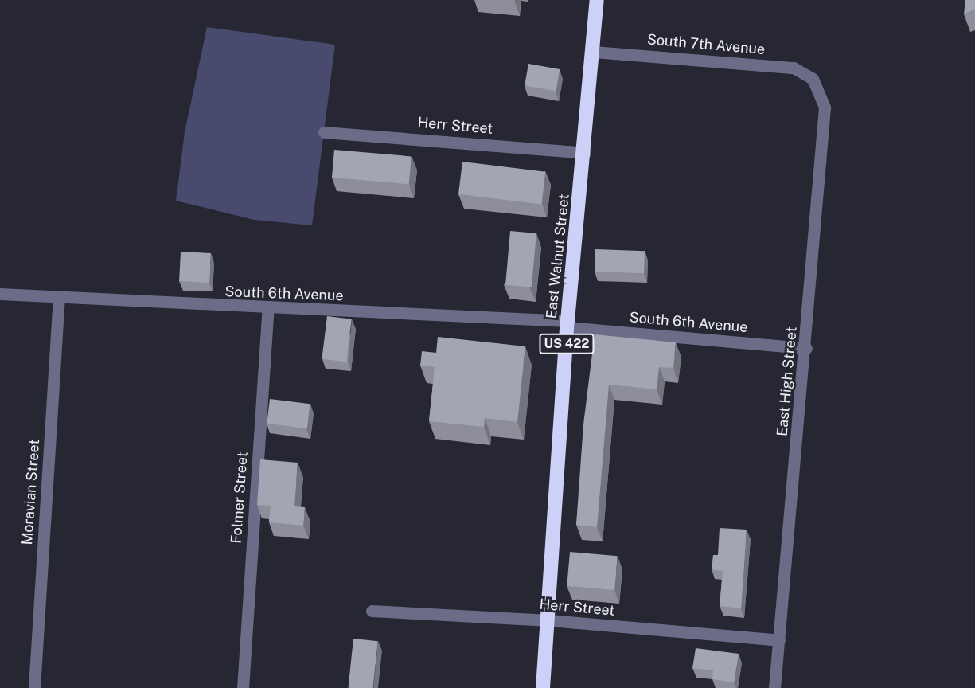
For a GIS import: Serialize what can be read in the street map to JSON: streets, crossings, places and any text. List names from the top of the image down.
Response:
{
  "streets": {
    "highway": ["East Walnut Street", "US 422"],
    "street": [
      "South 7th Avenue",
      "Herr Street",
      "South 6th Avenue",
      "East High Street",
      "Moravian Street",
      "Folmer Street"
    ]
  },
  "crossings": [
    ["South 7th Avenue", "East Walnut Street"],
    ["South 7th Avenue", "East High Street"],
    ["Herr Street", "East Walnut Street"],
    ["Herr Street", "East High Street"],
    ["East Walnut Street", "South 6th Avenue"],
    ["South 6th Avenue", "East High Street"],
    ["South 6th Avenue", "Moravian Street"],
    ["South 6th Avenue", "Folmer Street"]
  ]
}
